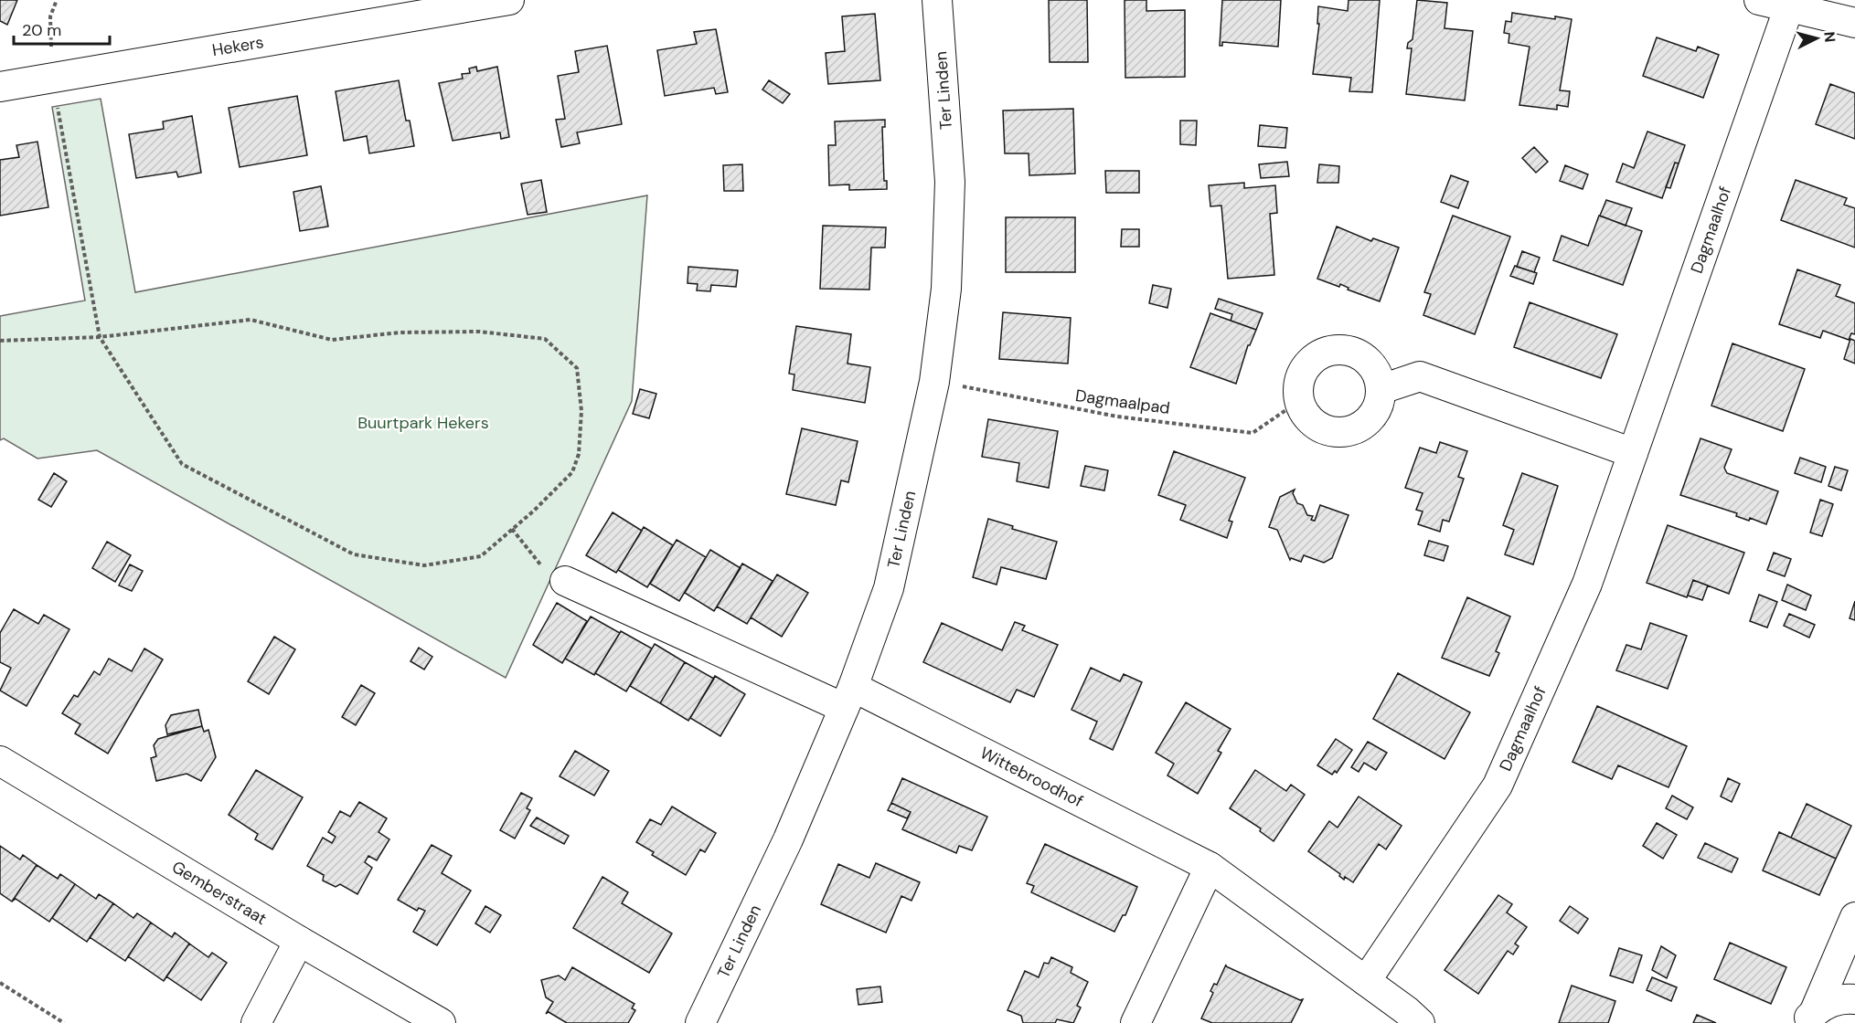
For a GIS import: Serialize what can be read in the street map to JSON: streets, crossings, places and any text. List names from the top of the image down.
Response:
{
  "streets": {
    "street": [
      "Hekers",
      "Ter Linden",
      "Dagmaalhof",
      "Wittebroodhof",
      "Gemberstraat"
    ],
    "path": ["Dagmaalpad"]
  },
  "crossings": [
    ["Ter Linden", "Dagmaalpad"],
    ["Ter Linden", "Wittebroodhof"],
    ["Dagmaalhof", "Wittebroodhof"]
  ],
  "parks": ["Buurtpark Hekers"],
  "scale_bar": "20 m",
  "north": "right"
}
